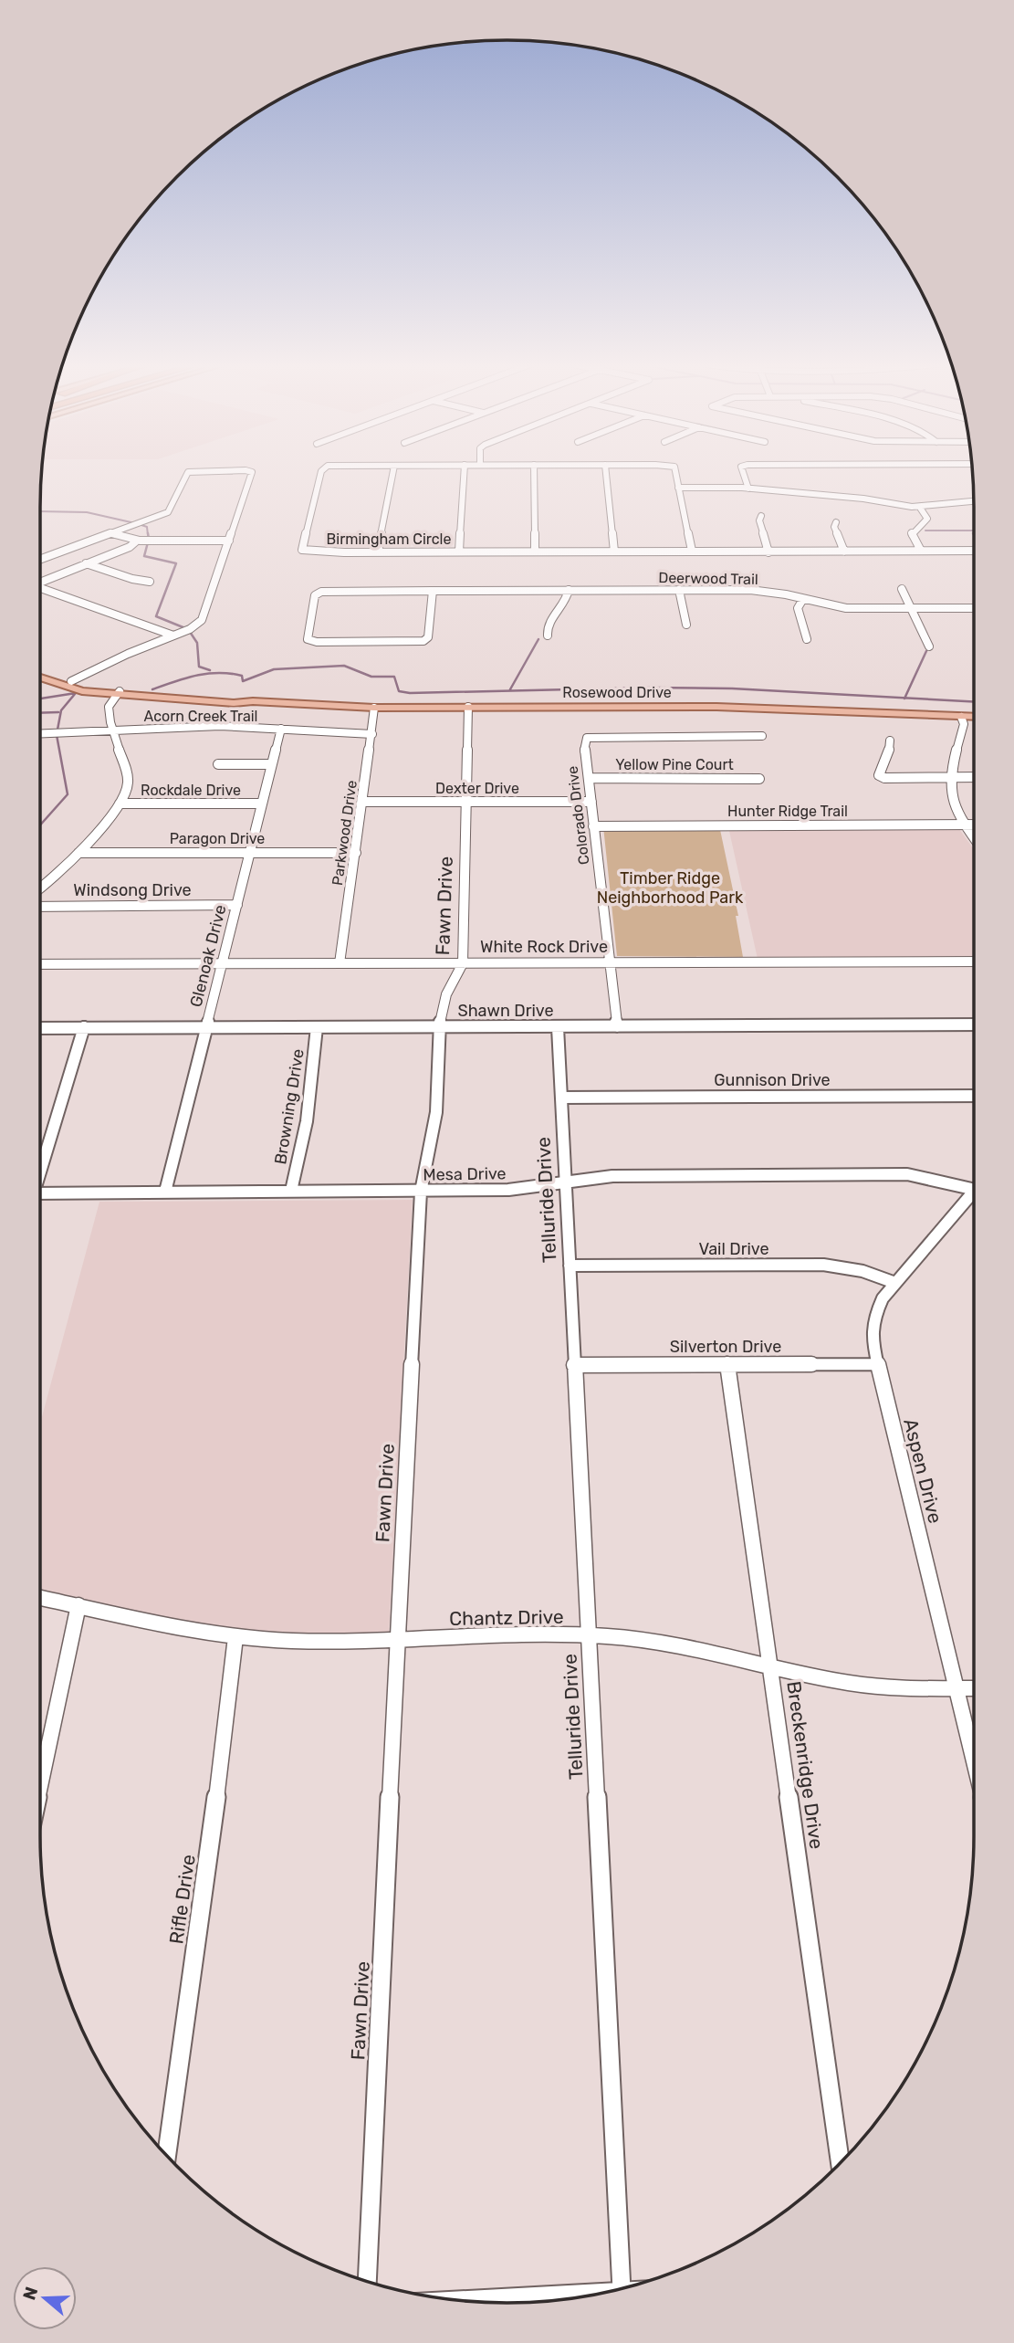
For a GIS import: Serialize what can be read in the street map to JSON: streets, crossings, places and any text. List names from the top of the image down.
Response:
{
  "streets": {
    "main road": ["Rosewood Drive"],
    "street": [
      "Birmingham Circle",
      "Deerwood Trail",
      "Acorn Creek Trail",
      "Yellow Pine Court",
      "Dexter Drive",
      "Rockdale Drive",
      "Hunter Ridge Trail",
      "Colorado Drive",
      "Parkwood Drive",
      "Paragon Drive",
      "Windsong Drive",
      "Fawn Drive",
      "White Rock Drive",
      "Glenoak Drive",
      "Shawn Drive",
      "Gunnison Drive",
      "Browning Drive",
      "Mesa Drive",
      "Telluride Drive",
      "Vail Drive",
      "Silverton Drive",
      "Aspen Drive",
      "Chantz Drive",
      "Breckenridge Drive",
      "Rifle Drive"
    ]
  },
  "crossings": [
    ["Rosewood Drive", "Parkwood Drive"],
    ["Rosewood Drive", "Fawn Drive"],
    ["Acorn Creek Trail", "Parkwood Drive"],
    ["Acorn Creek Trail", "Glenoak Drive"],
    ["Yellow Pine Court", "Colorado Drive"],
    ["Dexter Drive", "Colorado Drive"],
    ["Dexter Drive", "Parkwood Drive"],
    ["Dexter Drive", "Fawn Drive"],
    ["Rockdale Drive", "Glenoak Drive"],
    ["Hunter Ridge Trail", "Colorado Drive"],
    ["Colorado Drive", "White Rock Drive"],
    ["Colorado Drive", "Shawn Drive"],
    ["Parkwood Drive", "Paragon Drive"],
    ["Parkwood Drive", "White Rock Drive"],
    ["Paragon Drive", "Glenoak Drive"],
    ["Windsong Drive", "Glenoak Drive"],
    ["Fawn Drive", "White Rock Drive"],
    ["Fawn Drive", "Shawn Drive"],
    ["Fawn Drive", "Mesa Drive"],
    ["Fawn Drive", "Chantz Drive"],
    ["White Rock Drive", "Glenoak Drive"],
    ["Glenoak Drive", "Shawn Drive"],
    ["Glenoak Drive", "Mesa Drive"],
    ["Shawn Drive", "Browning Drive"],
    ["Shawn Drive", "Telluride Drive"],
    ["Gunnison Drive", "Telluride Drive"],
    ["Browning Drive", "Mesa Drive"],
    ["Mesa Drive", "Telluride Drive"],
    ["Telluride Drive", "Vail Drive"],
    ["Telluride Drive", "Silverton Drive"],
    ["Telluride Drive", "Chantz Drive"],
    ["Vail Drive", "Aspen Drive"],
    ["Silverton Drive", "Aspen Drive"],
    ["Silverton Drive", "Breckenridge Drive"],
    ["Aspen Drive", "Chantz Drive"],
    ["Chantz Drive", "Breckenridge Drive"],
    ["Chantz Drive", "Rifle Drive"]
  ],
  "parks": ["Timber Ridge Neighborhood Park"],
  "north": "left"
}
